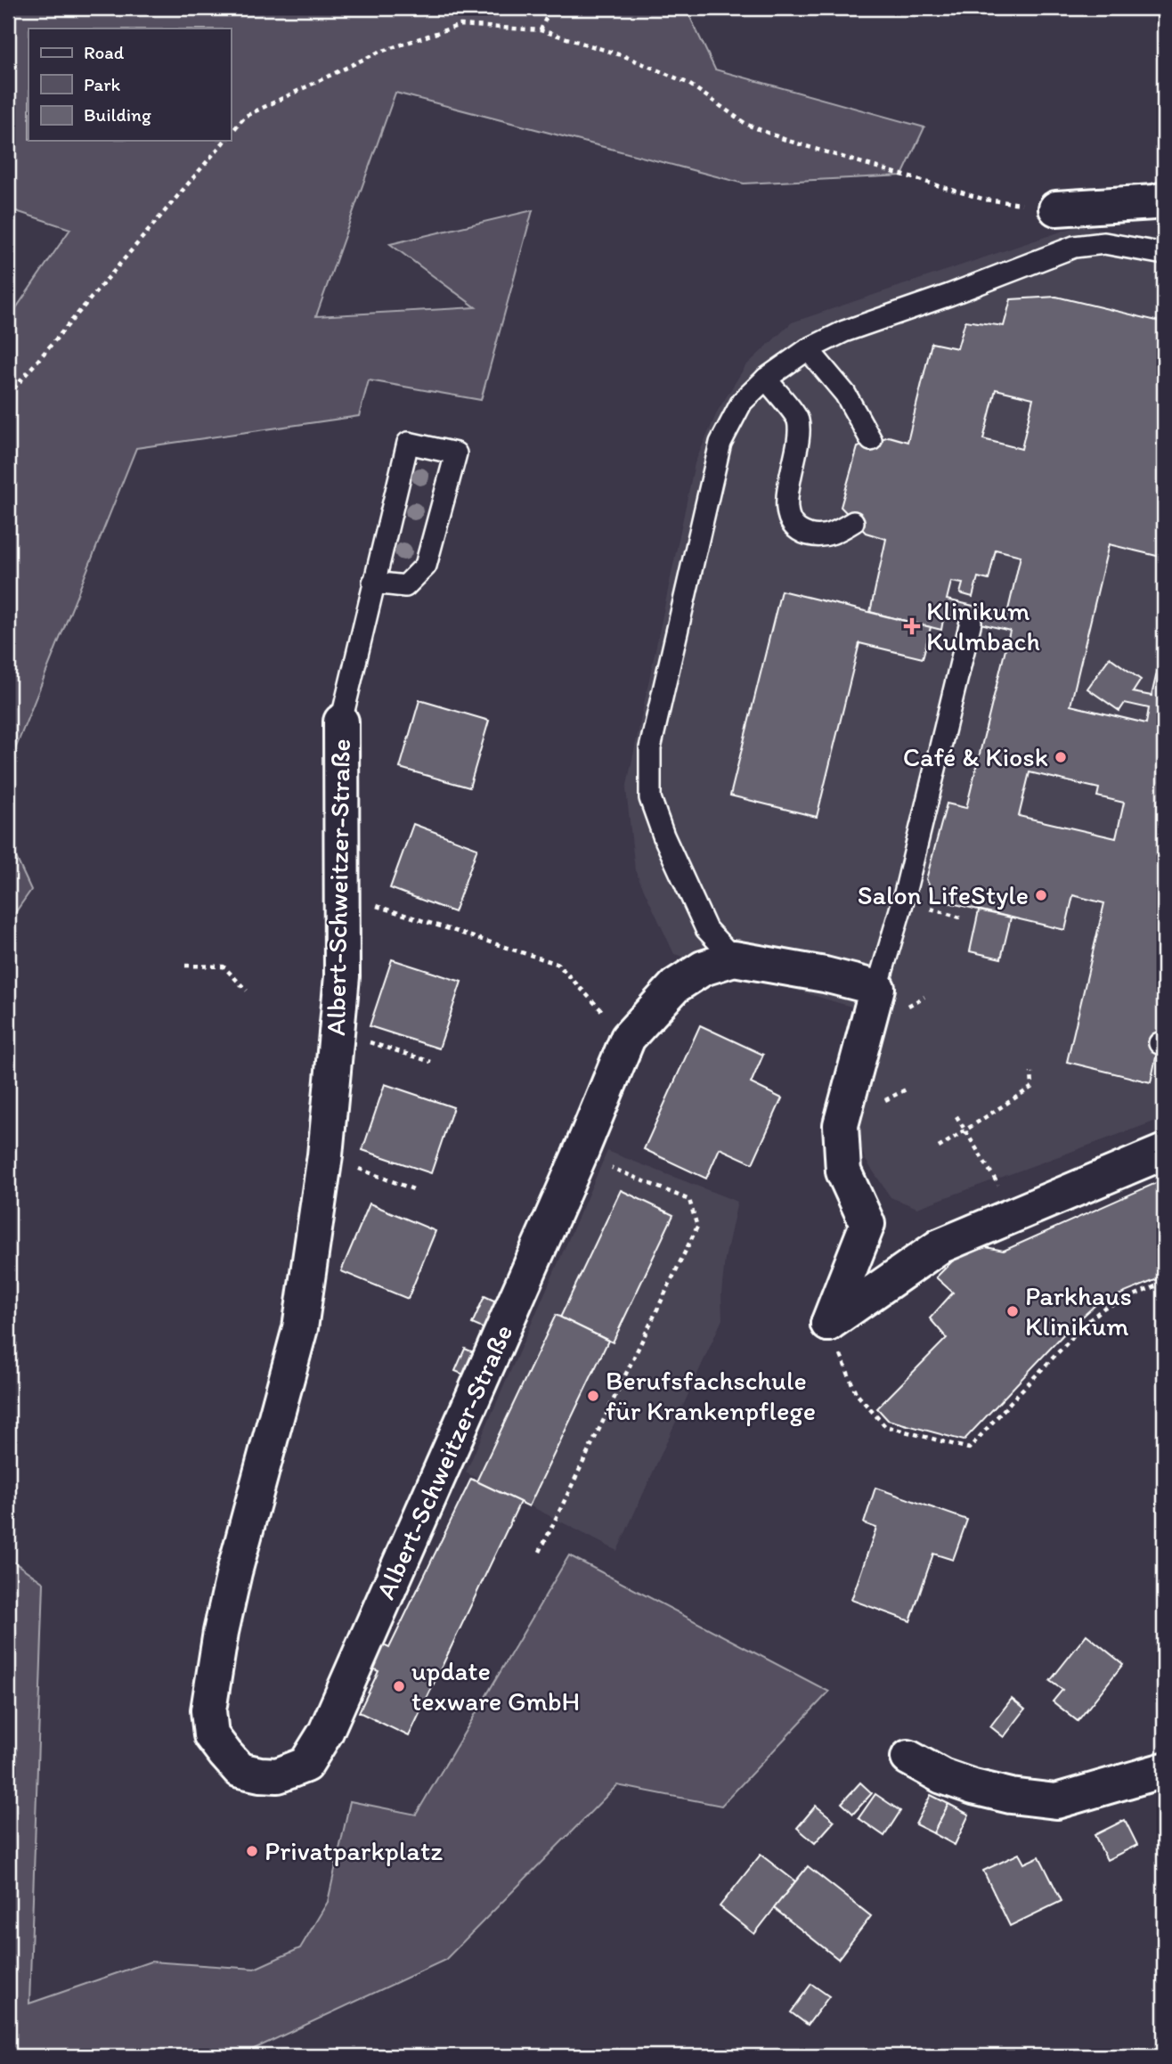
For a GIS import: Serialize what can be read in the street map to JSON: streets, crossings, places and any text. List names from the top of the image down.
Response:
{
  "streets": {
    "street": ["Albert-Schweitzer-Straße"]
  },
  "places": {
    "health": ["Klinikum Kulmbach"],
    "other": [
      "Café & Kiosk",
      "Salon LifeStyle",
      "Parkhaus Klinikum",
      "Berufsfachschule für Krankenpflege",
      "update texware GmbH",
      "Privatparkplatz"
    ]
  },
  "legend": ["Road", "Park", "Building"]
}
